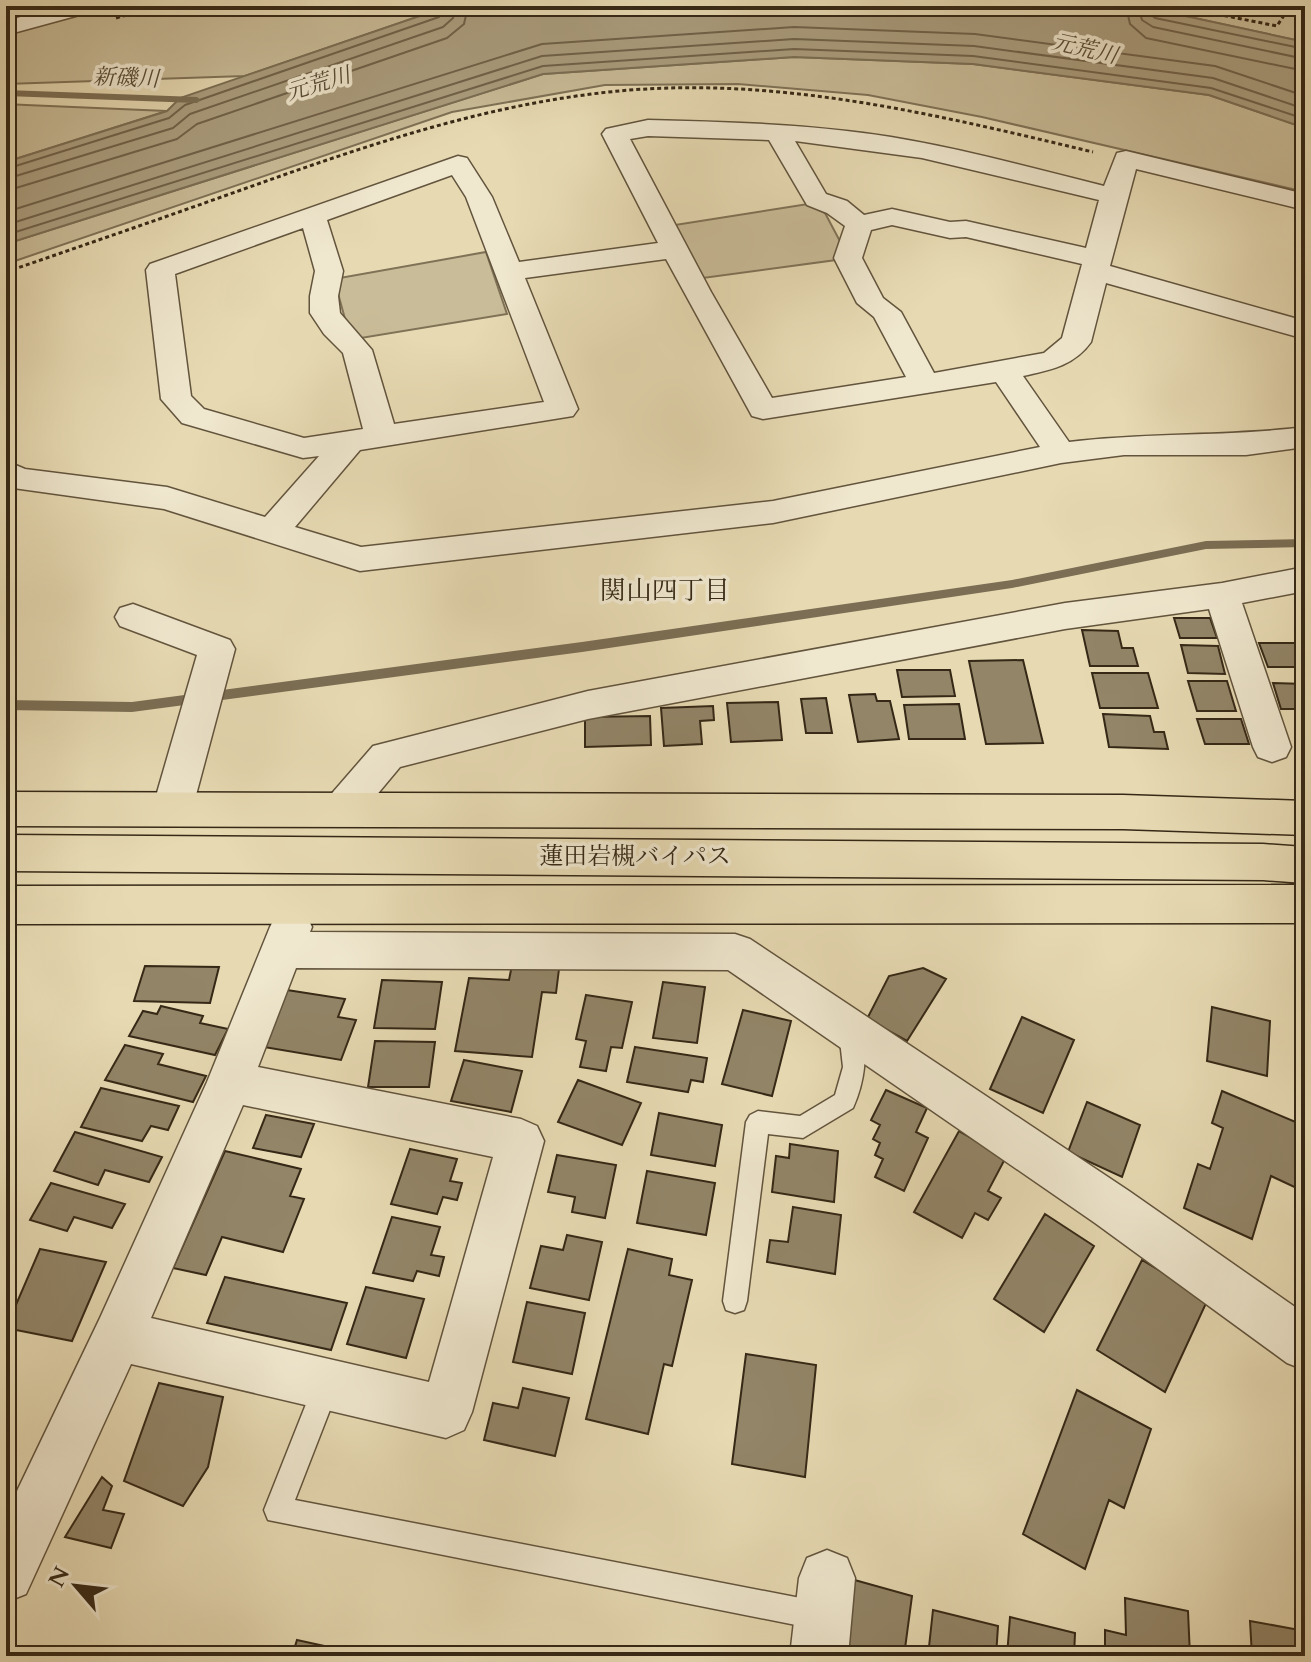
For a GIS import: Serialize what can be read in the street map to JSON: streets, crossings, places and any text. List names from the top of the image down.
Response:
{
  "streets": {
    "highway": ["蓮田岩槻バイパス"]
  },
  "districts": ["関山四丁目"],
  "water": ["元荒川", "新磯川"],
  "north": "top left"
}
